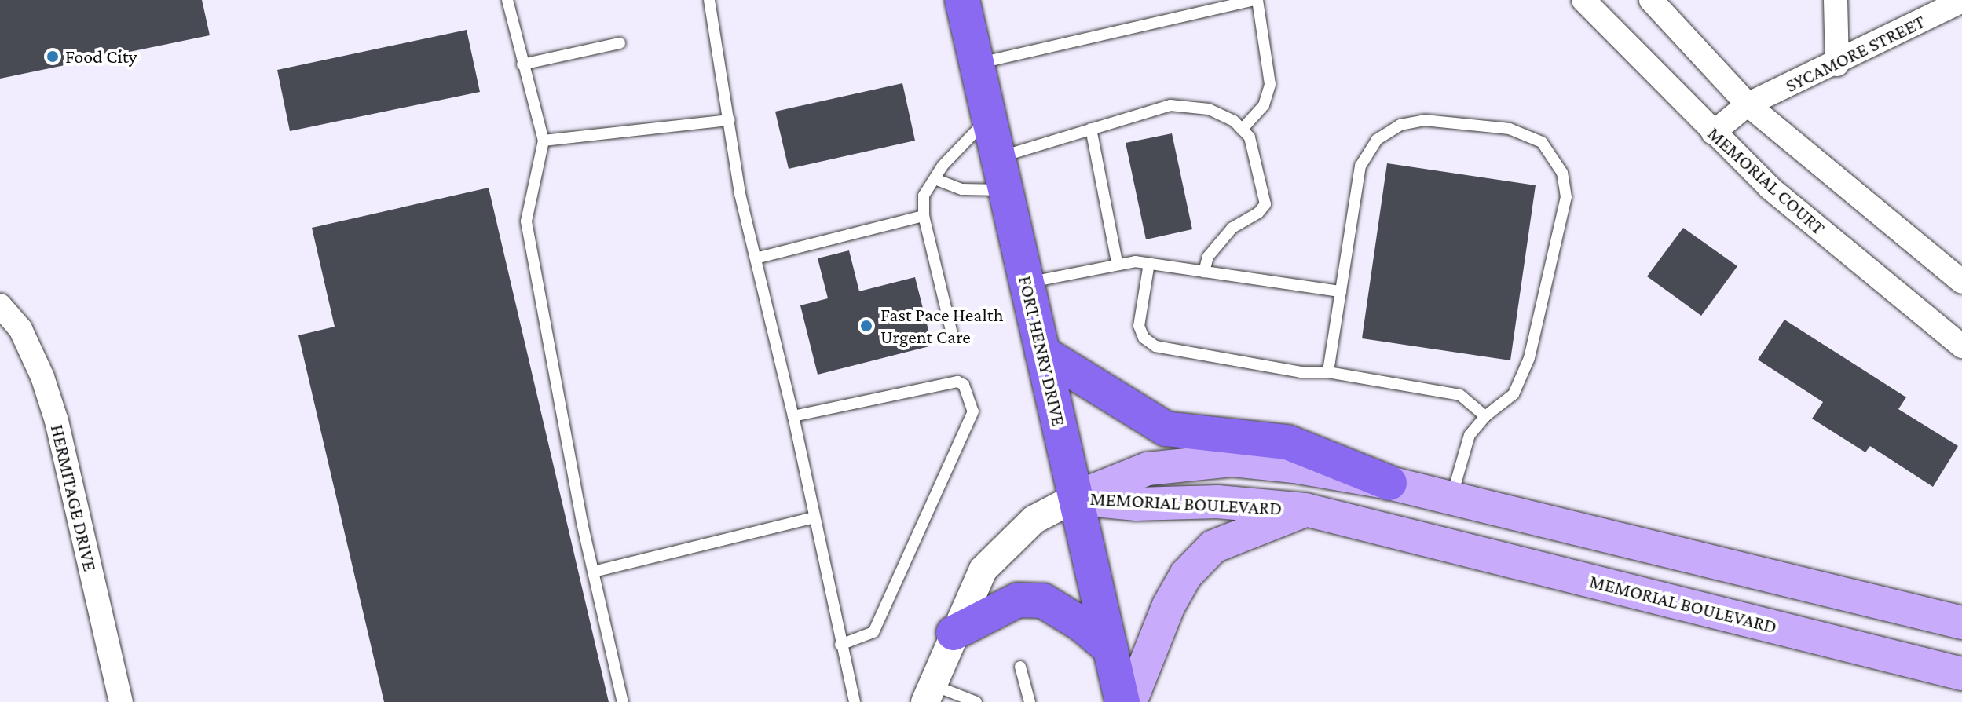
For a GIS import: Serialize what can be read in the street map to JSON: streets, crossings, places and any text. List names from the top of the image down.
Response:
{
  "streets": {
    "main road": ["FORT HENRY DRIVE", "MEMORIAL BOULEVARD"],
    "street": ["SYCAMORE STREET", "MEMORIAL COURT", "HERMITAGE DRIVE"]
  },
  "crossings": [
    ["SYCAMORE STREET", "MEMORIAL COURT"],
    ["FORT HENRY DRIVE", "MEMORIAL BOULEVARD"]
  ],
  "places": ["Food City", "Fast Pace Health Urgent Care"]
}
